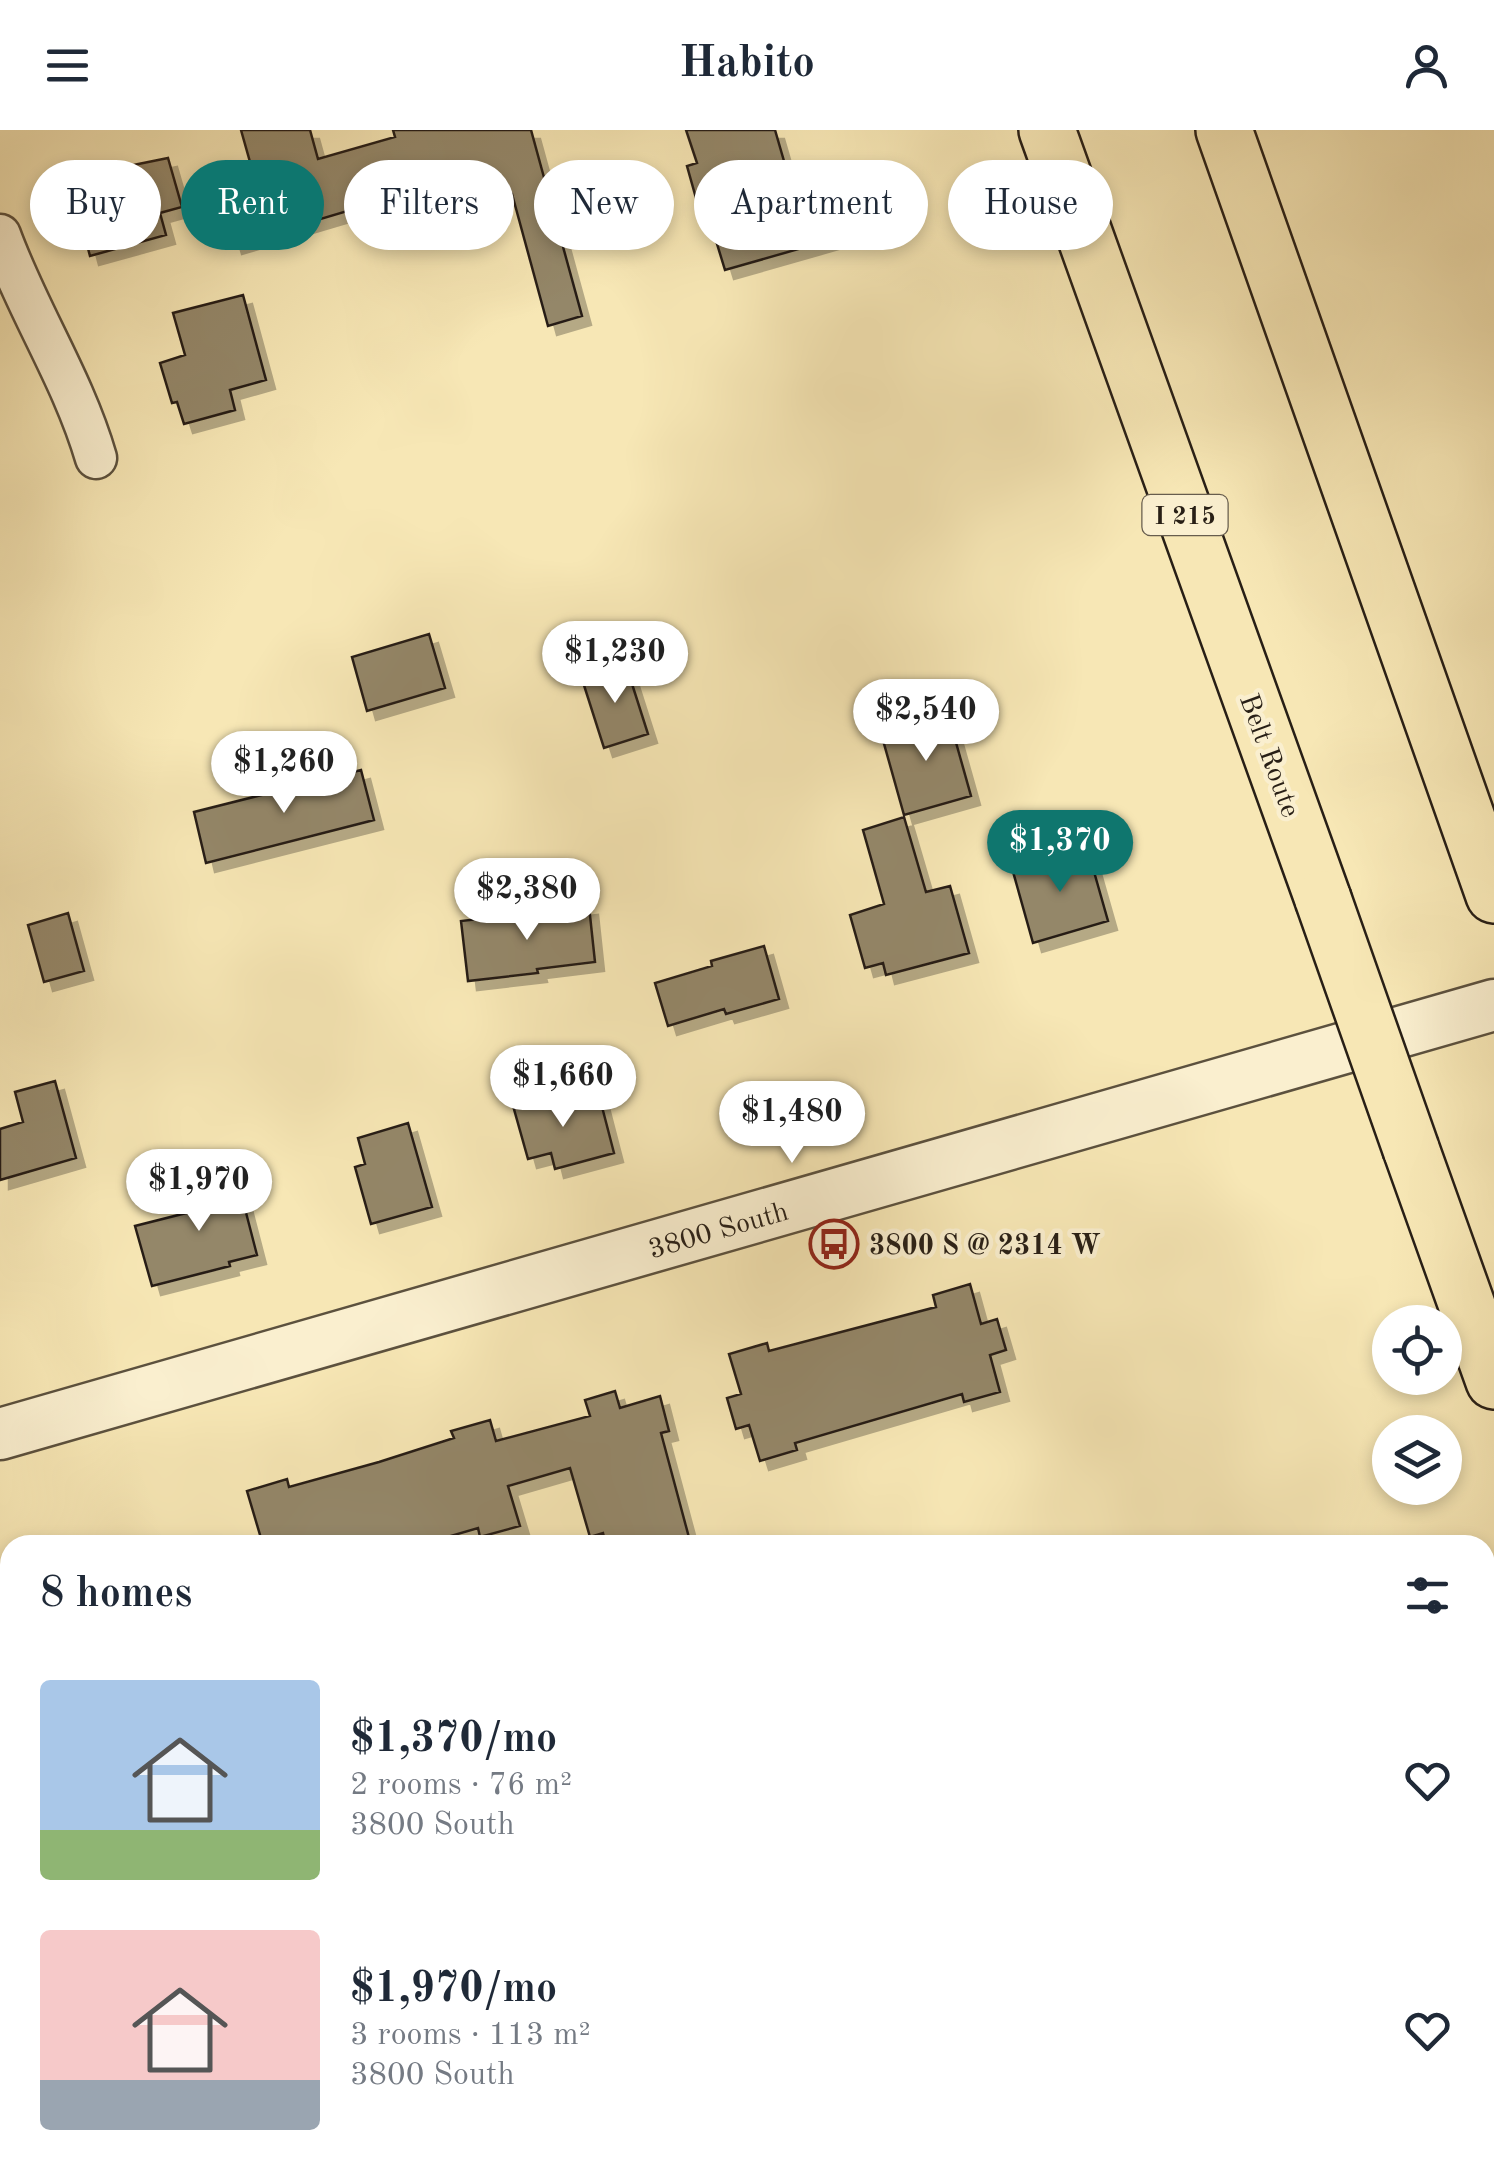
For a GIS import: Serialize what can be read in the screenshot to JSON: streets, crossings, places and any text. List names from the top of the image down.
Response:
{
  "streets": {
    "highway": ["I 215", "Belt Route"],
    "street": ["3800 South"]
  },
  "places": {
    "bus stop": ["3800 S @ 2314 W"]
  },
  "page": {
    "header": "Habito",
    "chip": [
      "Buy",
      "Rent",
      "Filters",
      "New",
      "Apartment",
      "House"
    ],
    "price": [
      "$1,230",
      "$2,540",
      "$1,260",
      "$1,370",
      "$2,380",
      "$1,660",
      "$1,480",
      "$1,970"
    ],
    "heading": "8 homes",
    "list": [
      {
        "name": "$1,370/mo",
        "note": "2 rooms · 76 m² · 3800 South"
      },
      {
        "name": "$1,970/mo",
        "note": "3 rooms · 113 m² · 3800 South"
      }
    ]
  }
}
